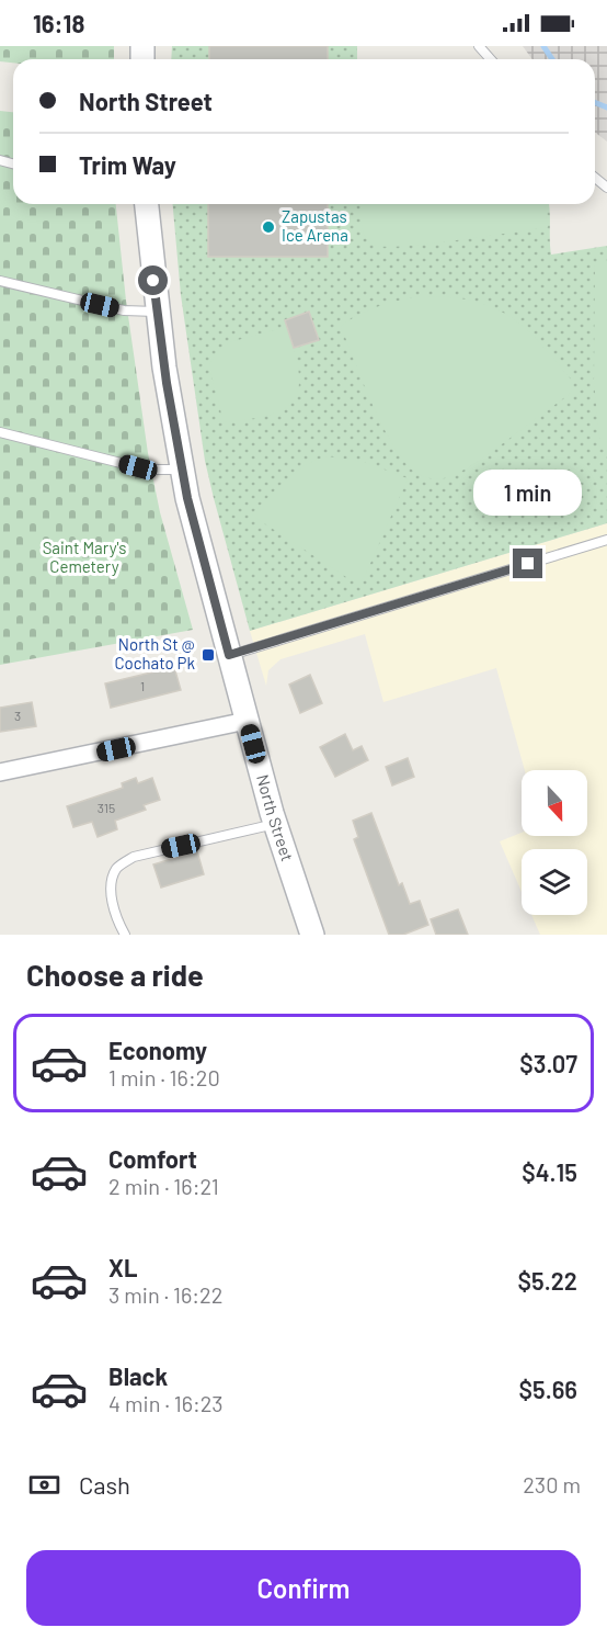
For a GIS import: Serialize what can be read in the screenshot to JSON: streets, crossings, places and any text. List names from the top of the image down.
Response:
{
  "streets": {
    "main road": ["North Street"]
  },
  "parks": ["Saint Mary's Cemetery"],
  "places": {
    "other": ["Zapustas Ice Arena"],
    "transit": ["North St @ Cochato Pk"]
  },
  "house_numbers": ["1", "3", "315"],
  "north": "bottom",
  "page": {
    "status": "16:18",
    "banner": ["North Street", "Trim Way"],
    "bubble": "1 min",
    "heading": "Choose a ride",
    "list": [
      {
        "name": "Economy",
        "note": "1 min · 16:20",
        "value": "$3.07"
      },
      {
        "name": "Comfort",
        "note": "2 min · 16:21",
        "value": "$4.15"
      },
      {
        "name": "XL",
        "note": "3 min · 16:22",
        "value": "$5.22"
      },
      {
        "name": "Black",
        "note": "4 min · 16:23",
        "value": "$5.66"
      }
    ],
    "pay": ["Cash", "230 m"],
    "buttons": "Confirm"
  }
}
